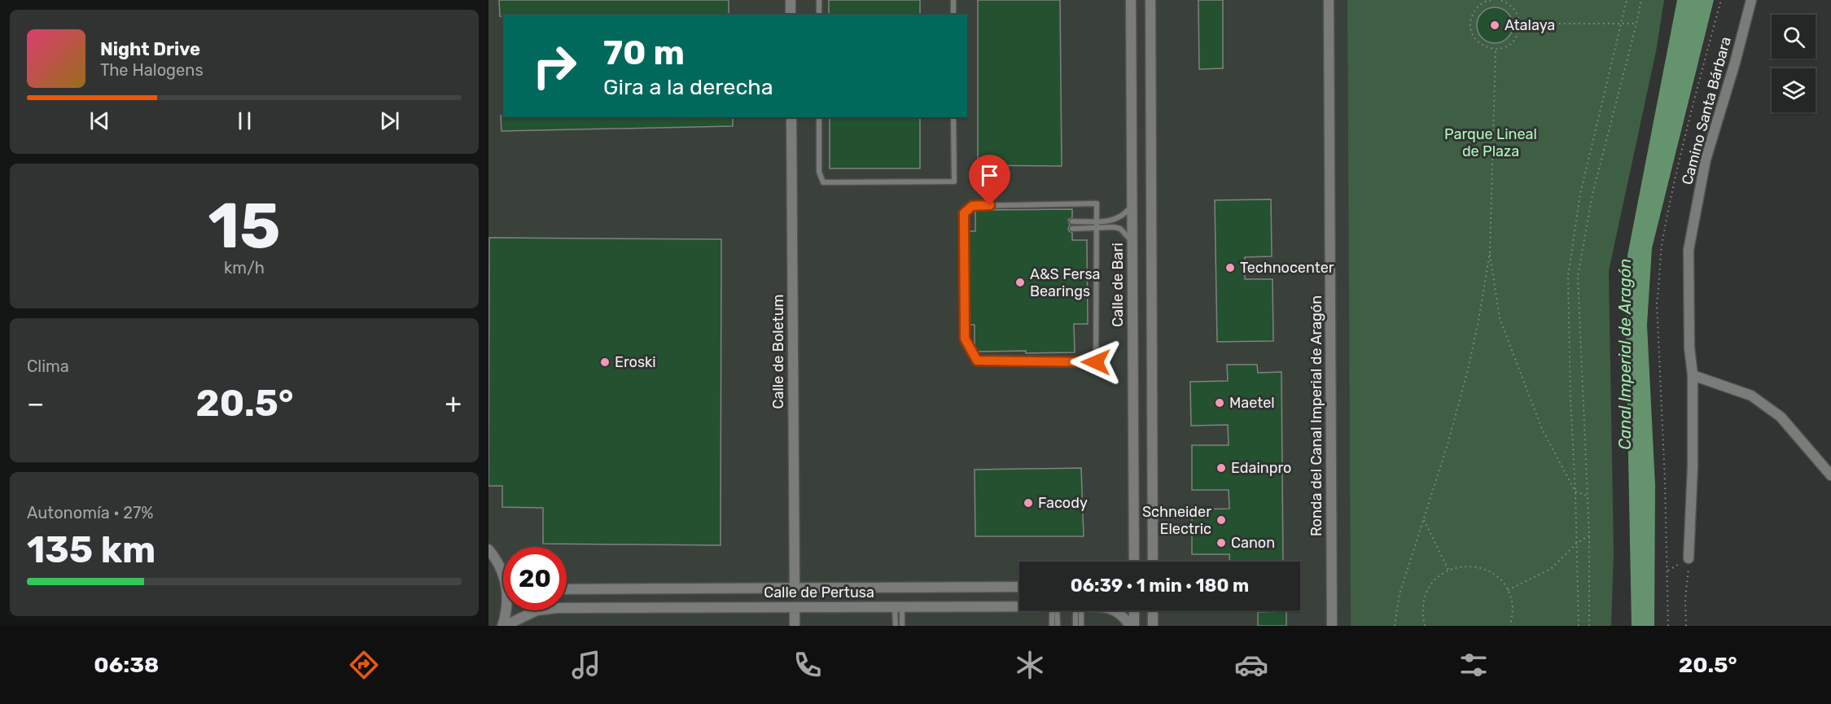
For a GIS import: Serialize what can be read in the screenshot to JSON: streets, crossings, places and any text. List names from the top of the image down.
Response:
{
  "streets": {
    "street": [
      "Camino Santa Bárbara",
      "Calle de Bari",
      "Calle de Boletum",
      "Ronda del Canal Imperial de Aragón",
      "Calle de Pertusa"
    ]
  },
  "crossings": [
    ["Calle de Boletum", "Calle de Pertusa"]
  ],
  "water": ["Canal Imperial de Aragón"],
  "parks": ["Parque Lineal de Plaza"],
  "places": [
    "Atalaya",
    "Technocenter",
    "A&S Fersa Bearings",
    "Eroski",
    "Maetel",
    "Edainpro",
    "Facody",
    "Schneider Electric",
    "Canon"
  ],
  "page": {
    "turn": ["70 m", "Gira a la derecha"],
    "song": ["Night Drive", "The Halogens"],
    "tile": [
      ["15", "km/h"],
      "Clima",
      ["Autonomía · 27%", "135 km"]
    ],
    "heat": ["−", "20.5°", "+"],
    "limit": "20",
    "trip": "06:39 · 1 min · 180 m",
    "tabs": ["06:38", "20.5°"]
  }
}
